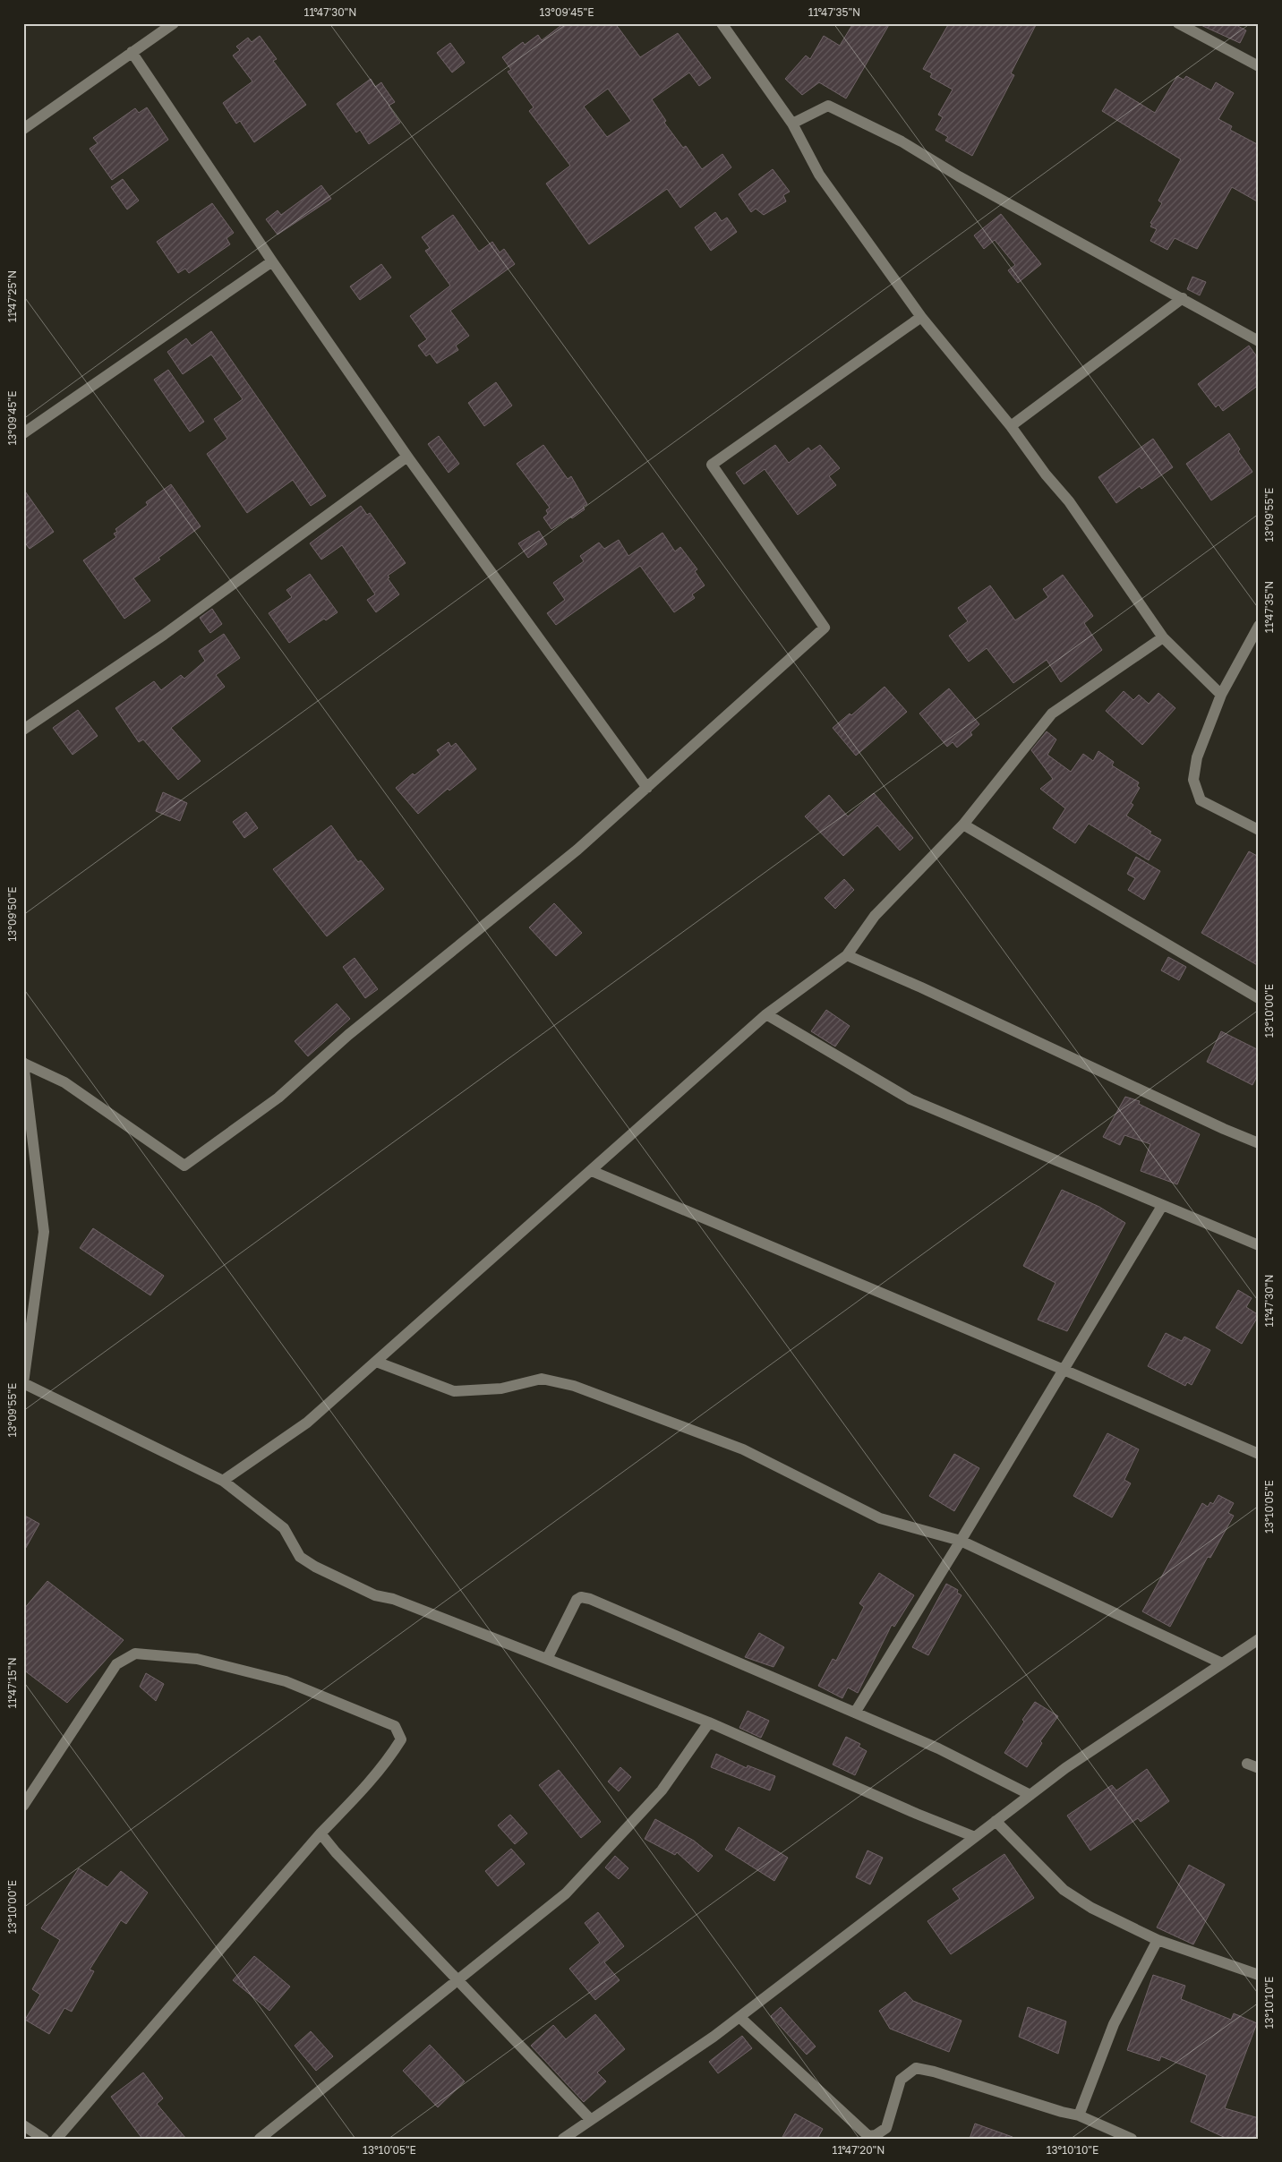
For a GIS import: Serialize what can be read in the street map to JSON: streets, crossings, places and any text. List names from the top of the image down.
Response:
{
  "coordinates": [
    "11°47'30\"N",
    "13°09'45\"E",
    "11°47'35\"N",
    "11°47'25\"N",
    "13°09'55\"E",
    "13°09'50\"E",
    "13°10'00\"E",
    "13°10'05\"E",
    "11°47'15\"N",
    "13°10'10\"E",
    "11°47'20\"N"
  ]
}
